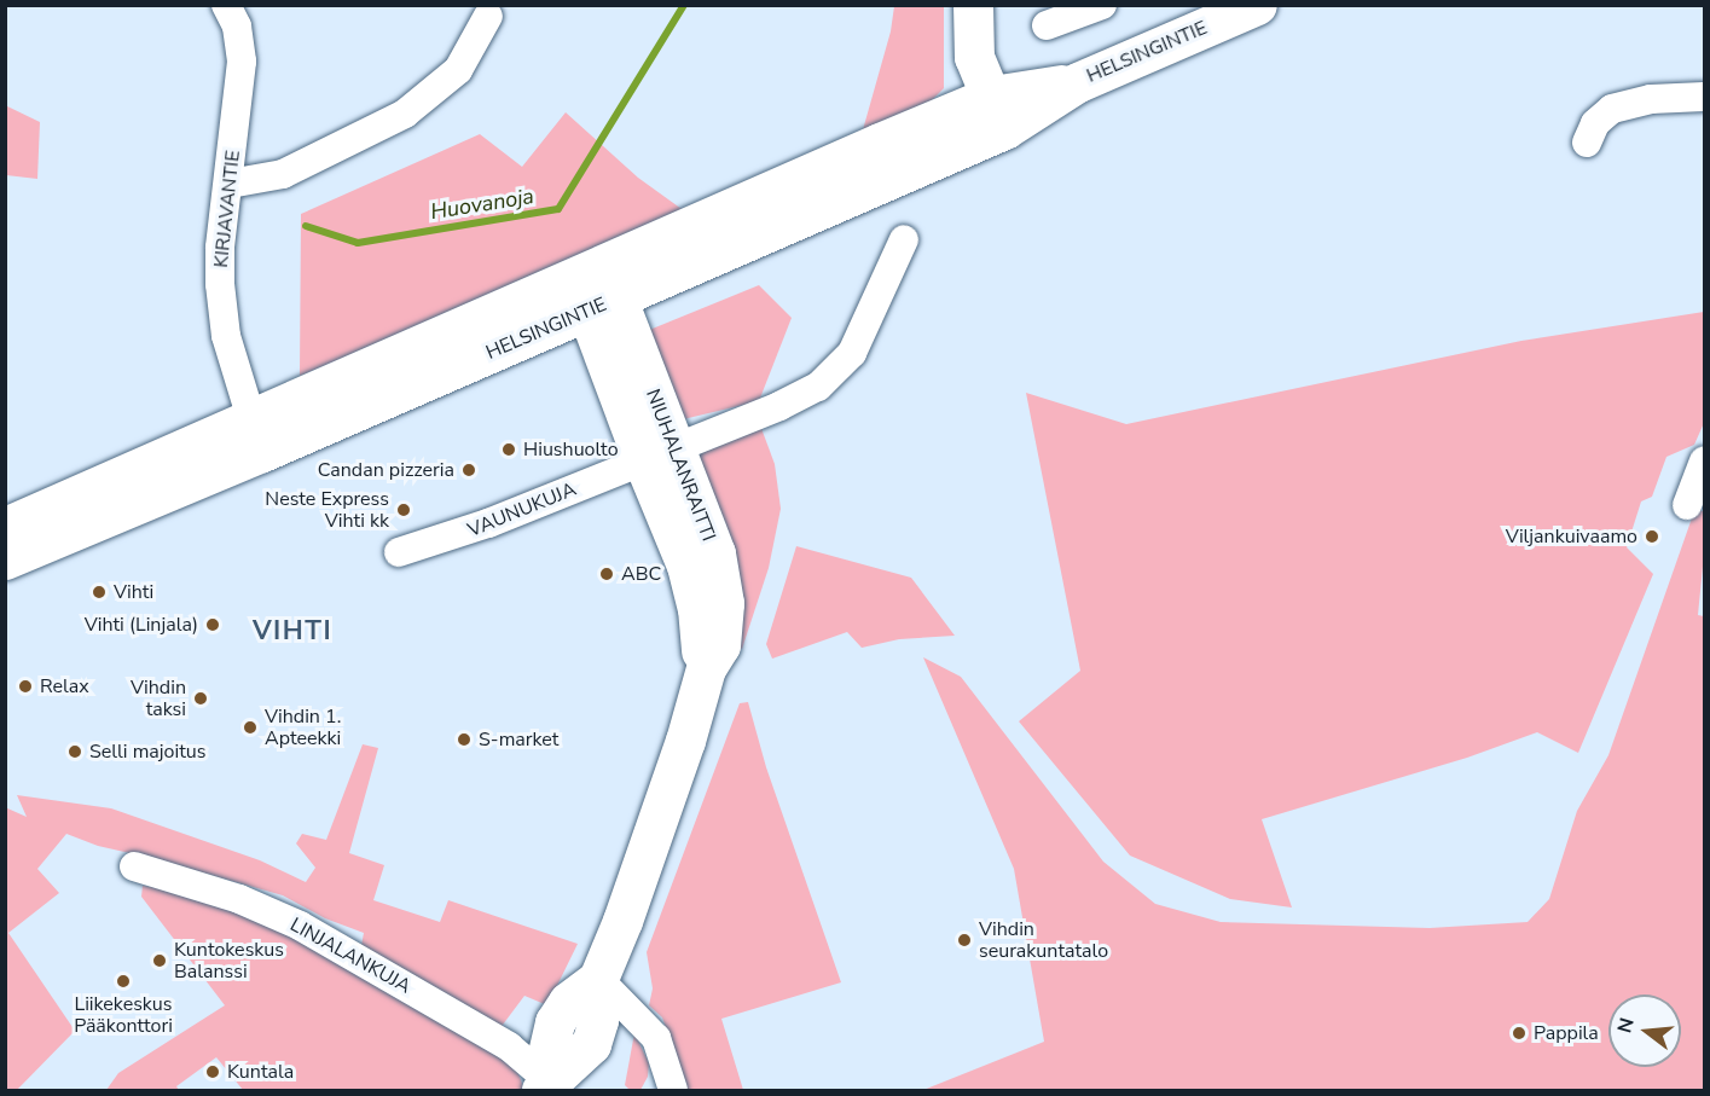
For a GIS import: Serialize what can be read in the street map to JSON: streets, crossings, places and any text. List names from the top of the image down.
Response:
{
  "streets": {
    "street": [
      "HELSINGINTIE",
      "KIRJAVANTIE",
      "NIUHALANRAITTI",
      "VAUNUKUJA",
      "LINJALANKUJA"
    ]
  },
  "crossings": [
    ["HELSINGINTIE", "KIRJAVANTIE"],
    ["HELSINGINTIE", "NIUHALANRAITTI"],
    ["NIUHALANRAITTI", "VAUNUKUJA"],
    ["NIUHALANRAITTI", "LINJALANKUJA"]
  ],
  "districts": ["VIHTI"],
  "water": ["Huovanoja"],
  "places": [
    "Hiushuolto",
    "Candan pizzeria",
    "Neste Express Vihti kk",
    "Viljankuivaamo",
    "ABC",
    "Vihti",
    "Vihti (Linjala)",
    "Relax",
    "Vihdin taksi",
    "Vihdin 1. Apteekki",
    "S-market",
    "Selli majoitus",
    "Vihdin seurakuntatalo",
    "Kuntokeskus Balanssi",
    "Liikekeskus Pääkonttori",
    "Pappila",
    "Kuntala"
  ],
  "north": "left"
}
